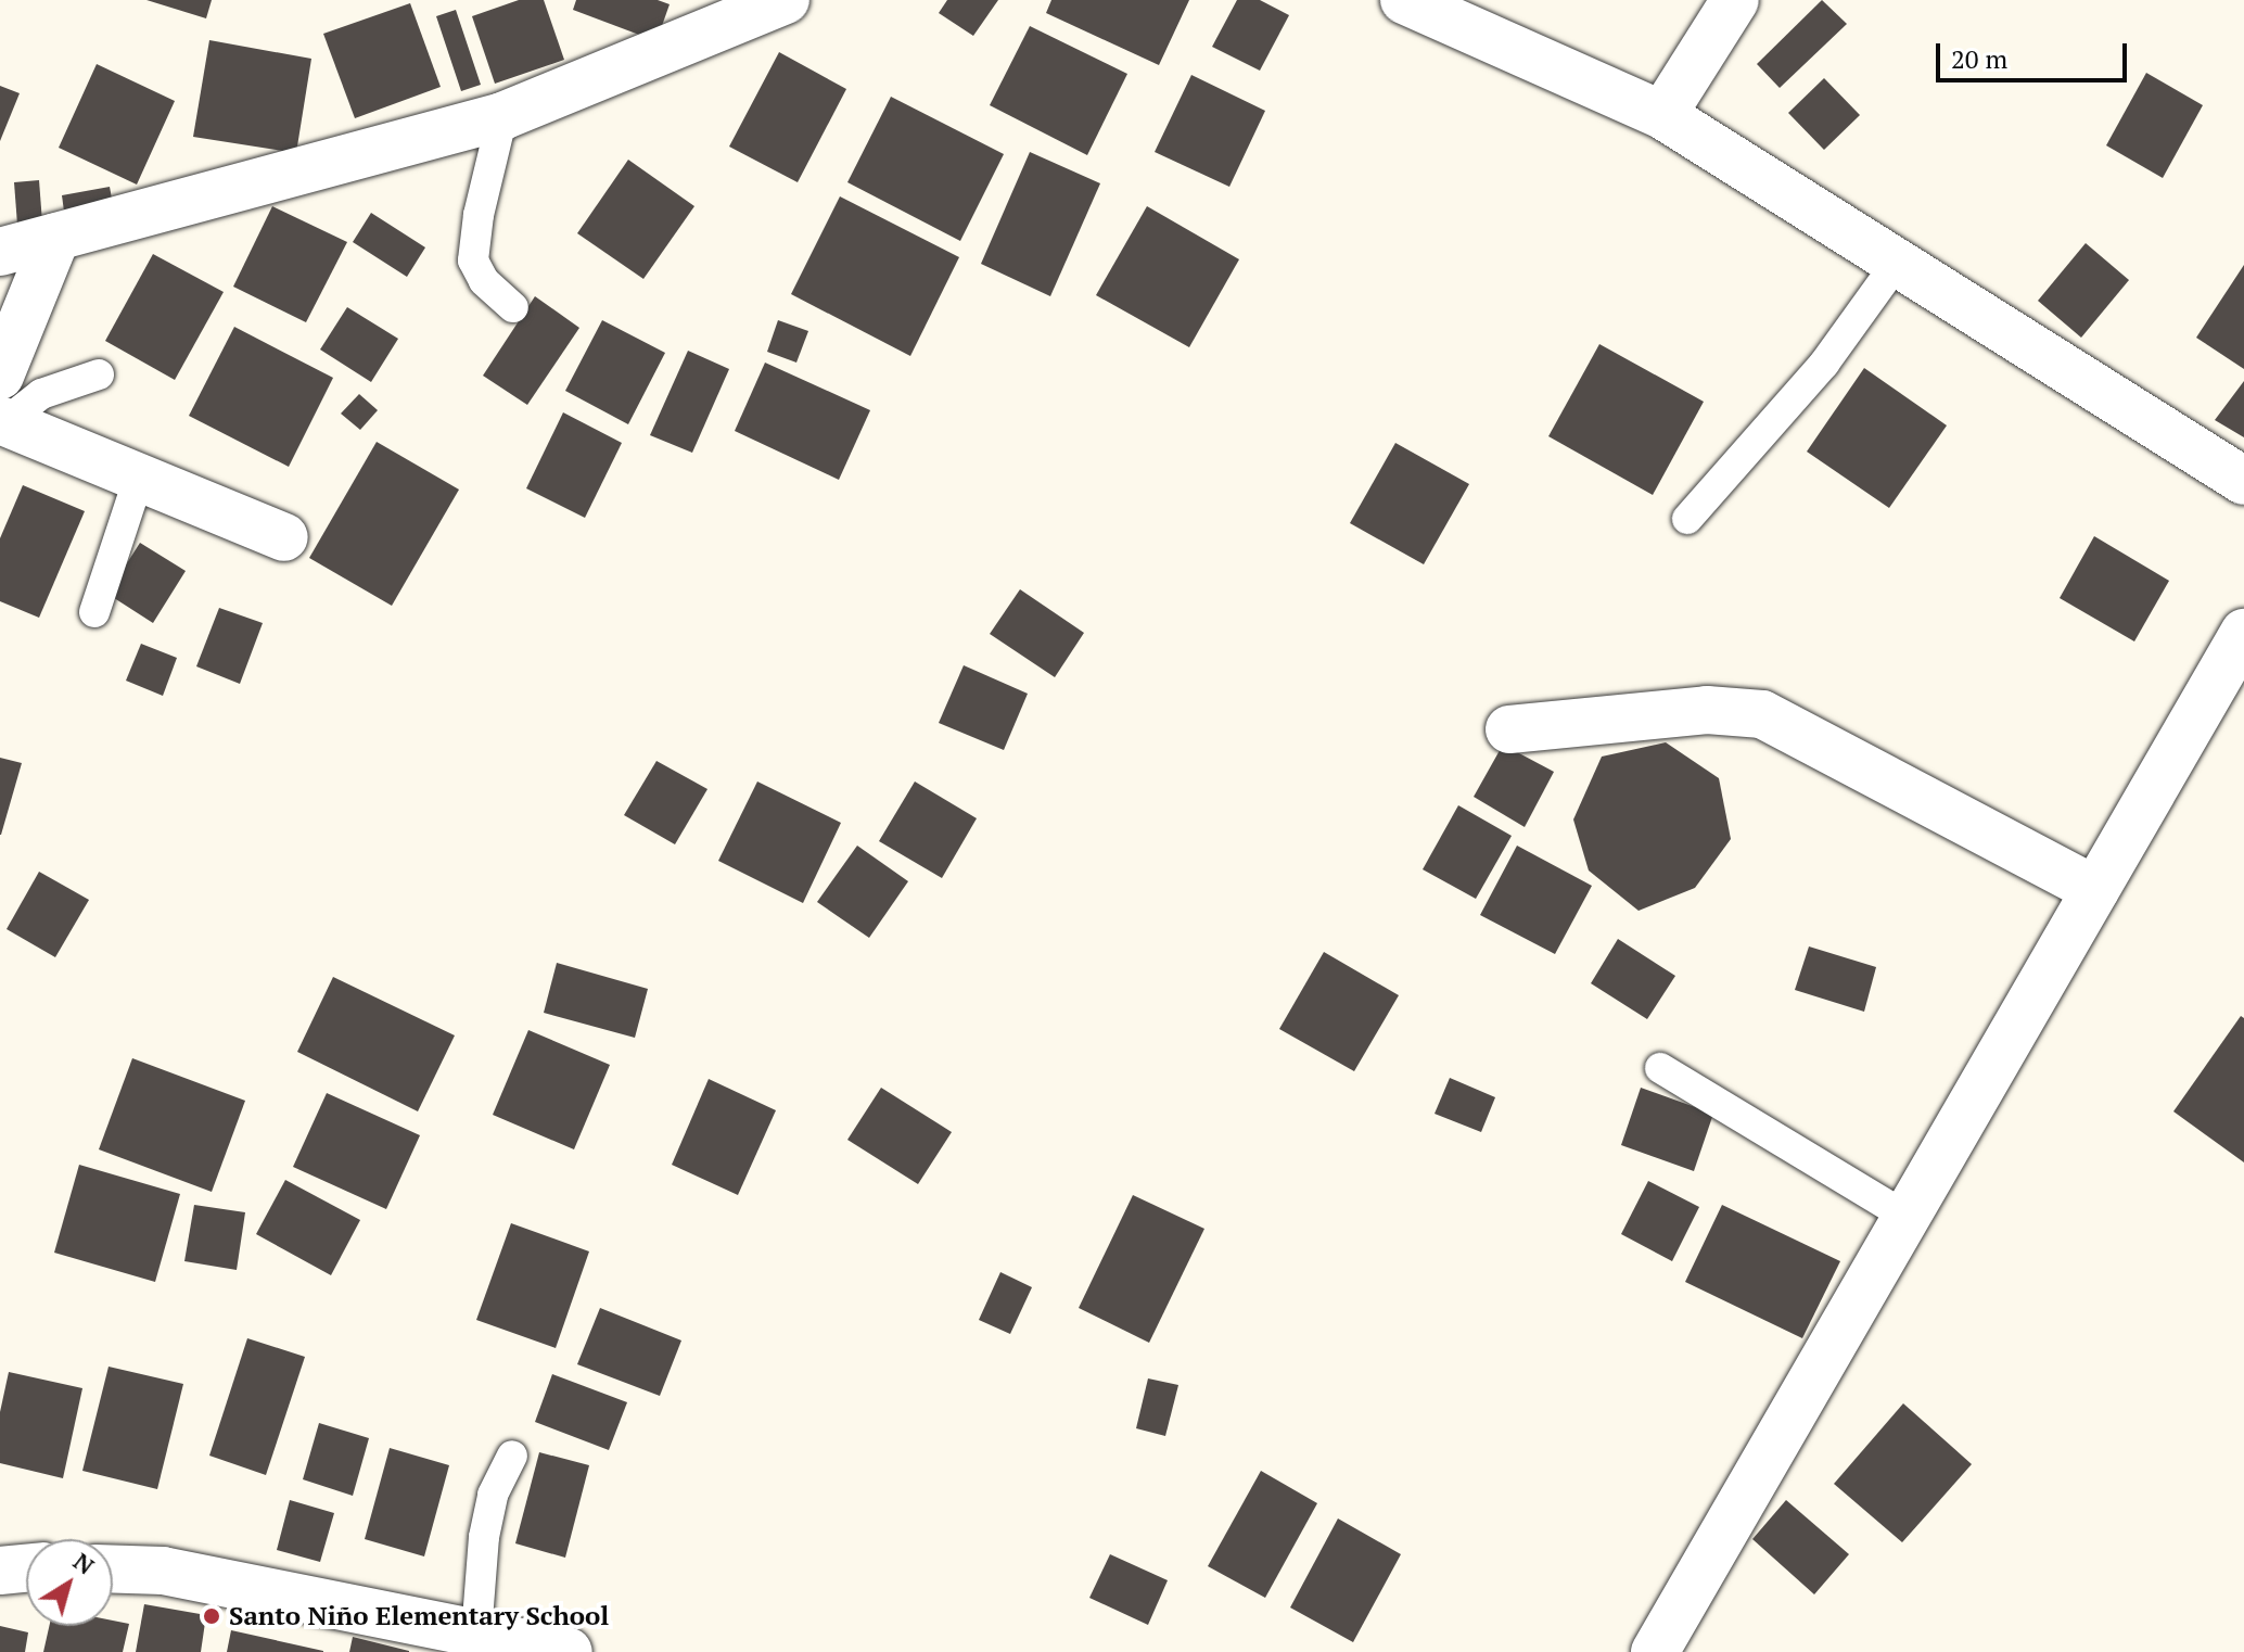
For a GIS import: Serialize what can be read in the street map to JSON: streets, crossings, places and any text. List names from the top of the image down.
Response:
{
  "places": ["Santo Niño Elementary School"],
  "scale_bar": "20 m",
  "north": "top right"
}
